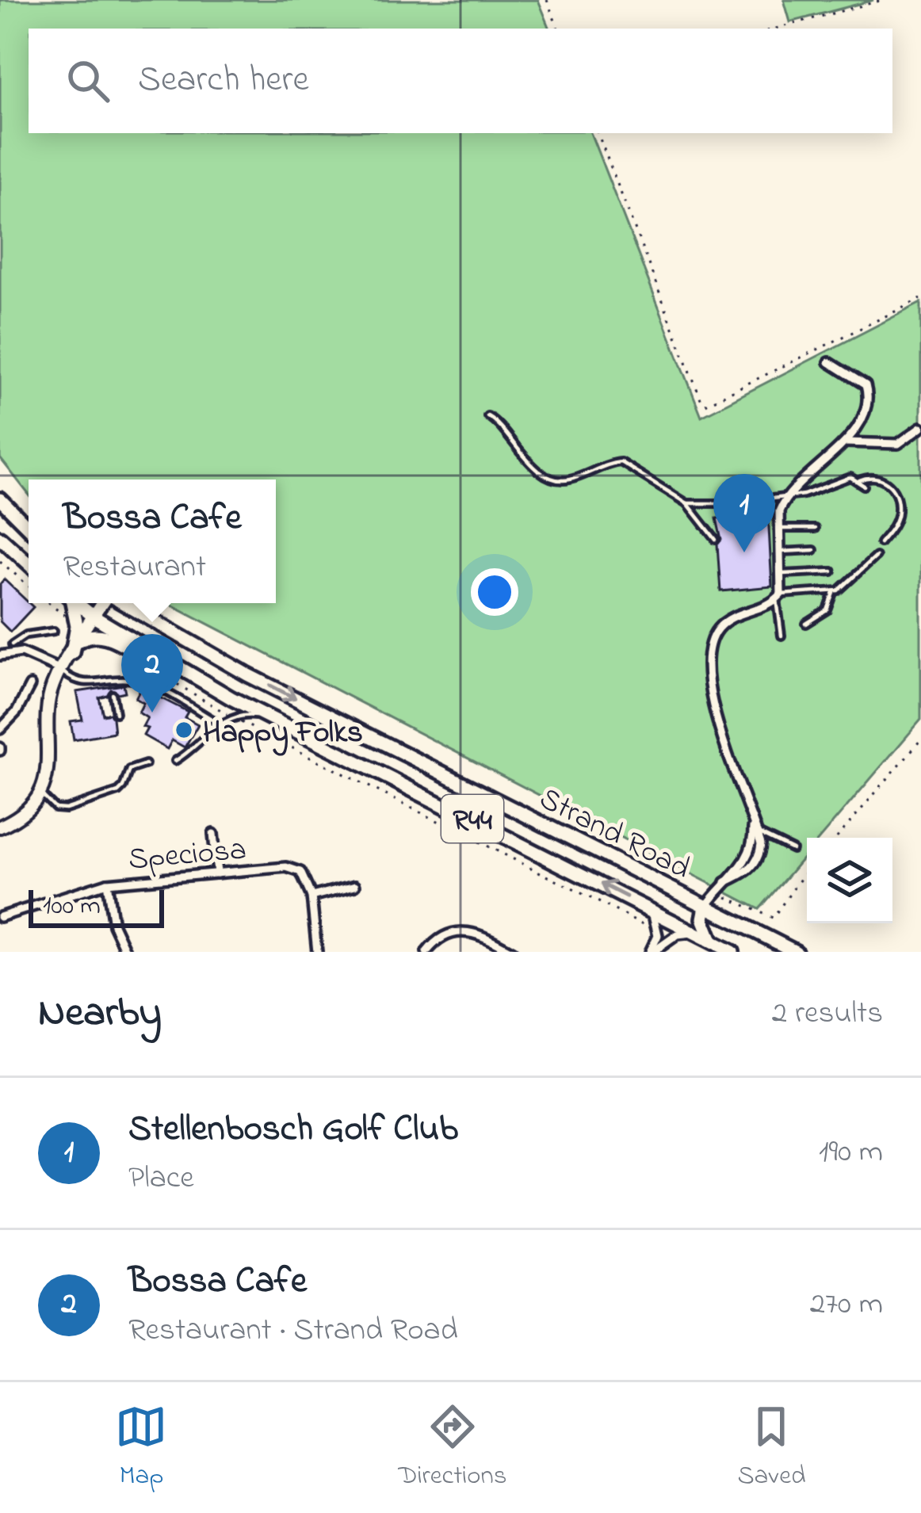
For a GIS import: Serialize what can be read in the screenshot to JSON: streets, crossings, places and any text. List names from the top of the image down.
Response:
{
  "streets": {
    "main road": ["R44", "Strand Road"],
    "street": ["Speciosa"]
  },
  "places": ["Happy Folks"],
  "scale_bar": "100 m",
  "page": {
    "search": "Search here",
    "pins": ["1", "2"],
    "popup": ["Bossa Cafe", "Restaurant"],
    "scale": "100 m",
    "heading": ["Nearby", "2 results"],
    "list": [
      {
        "mark": "1",
        "name": "Stellenbosch Golf Club",
        "note": "Place",
        "value": "190 m"
      },
      {
        "mark": "2",
        "name": "Bossa Cafe",
        "note": "Restaurant · Strand Road",
        "value": "270 m"
      }
    ],
    "nav": ["Map", "Directions", "Saved"]
  }
}
